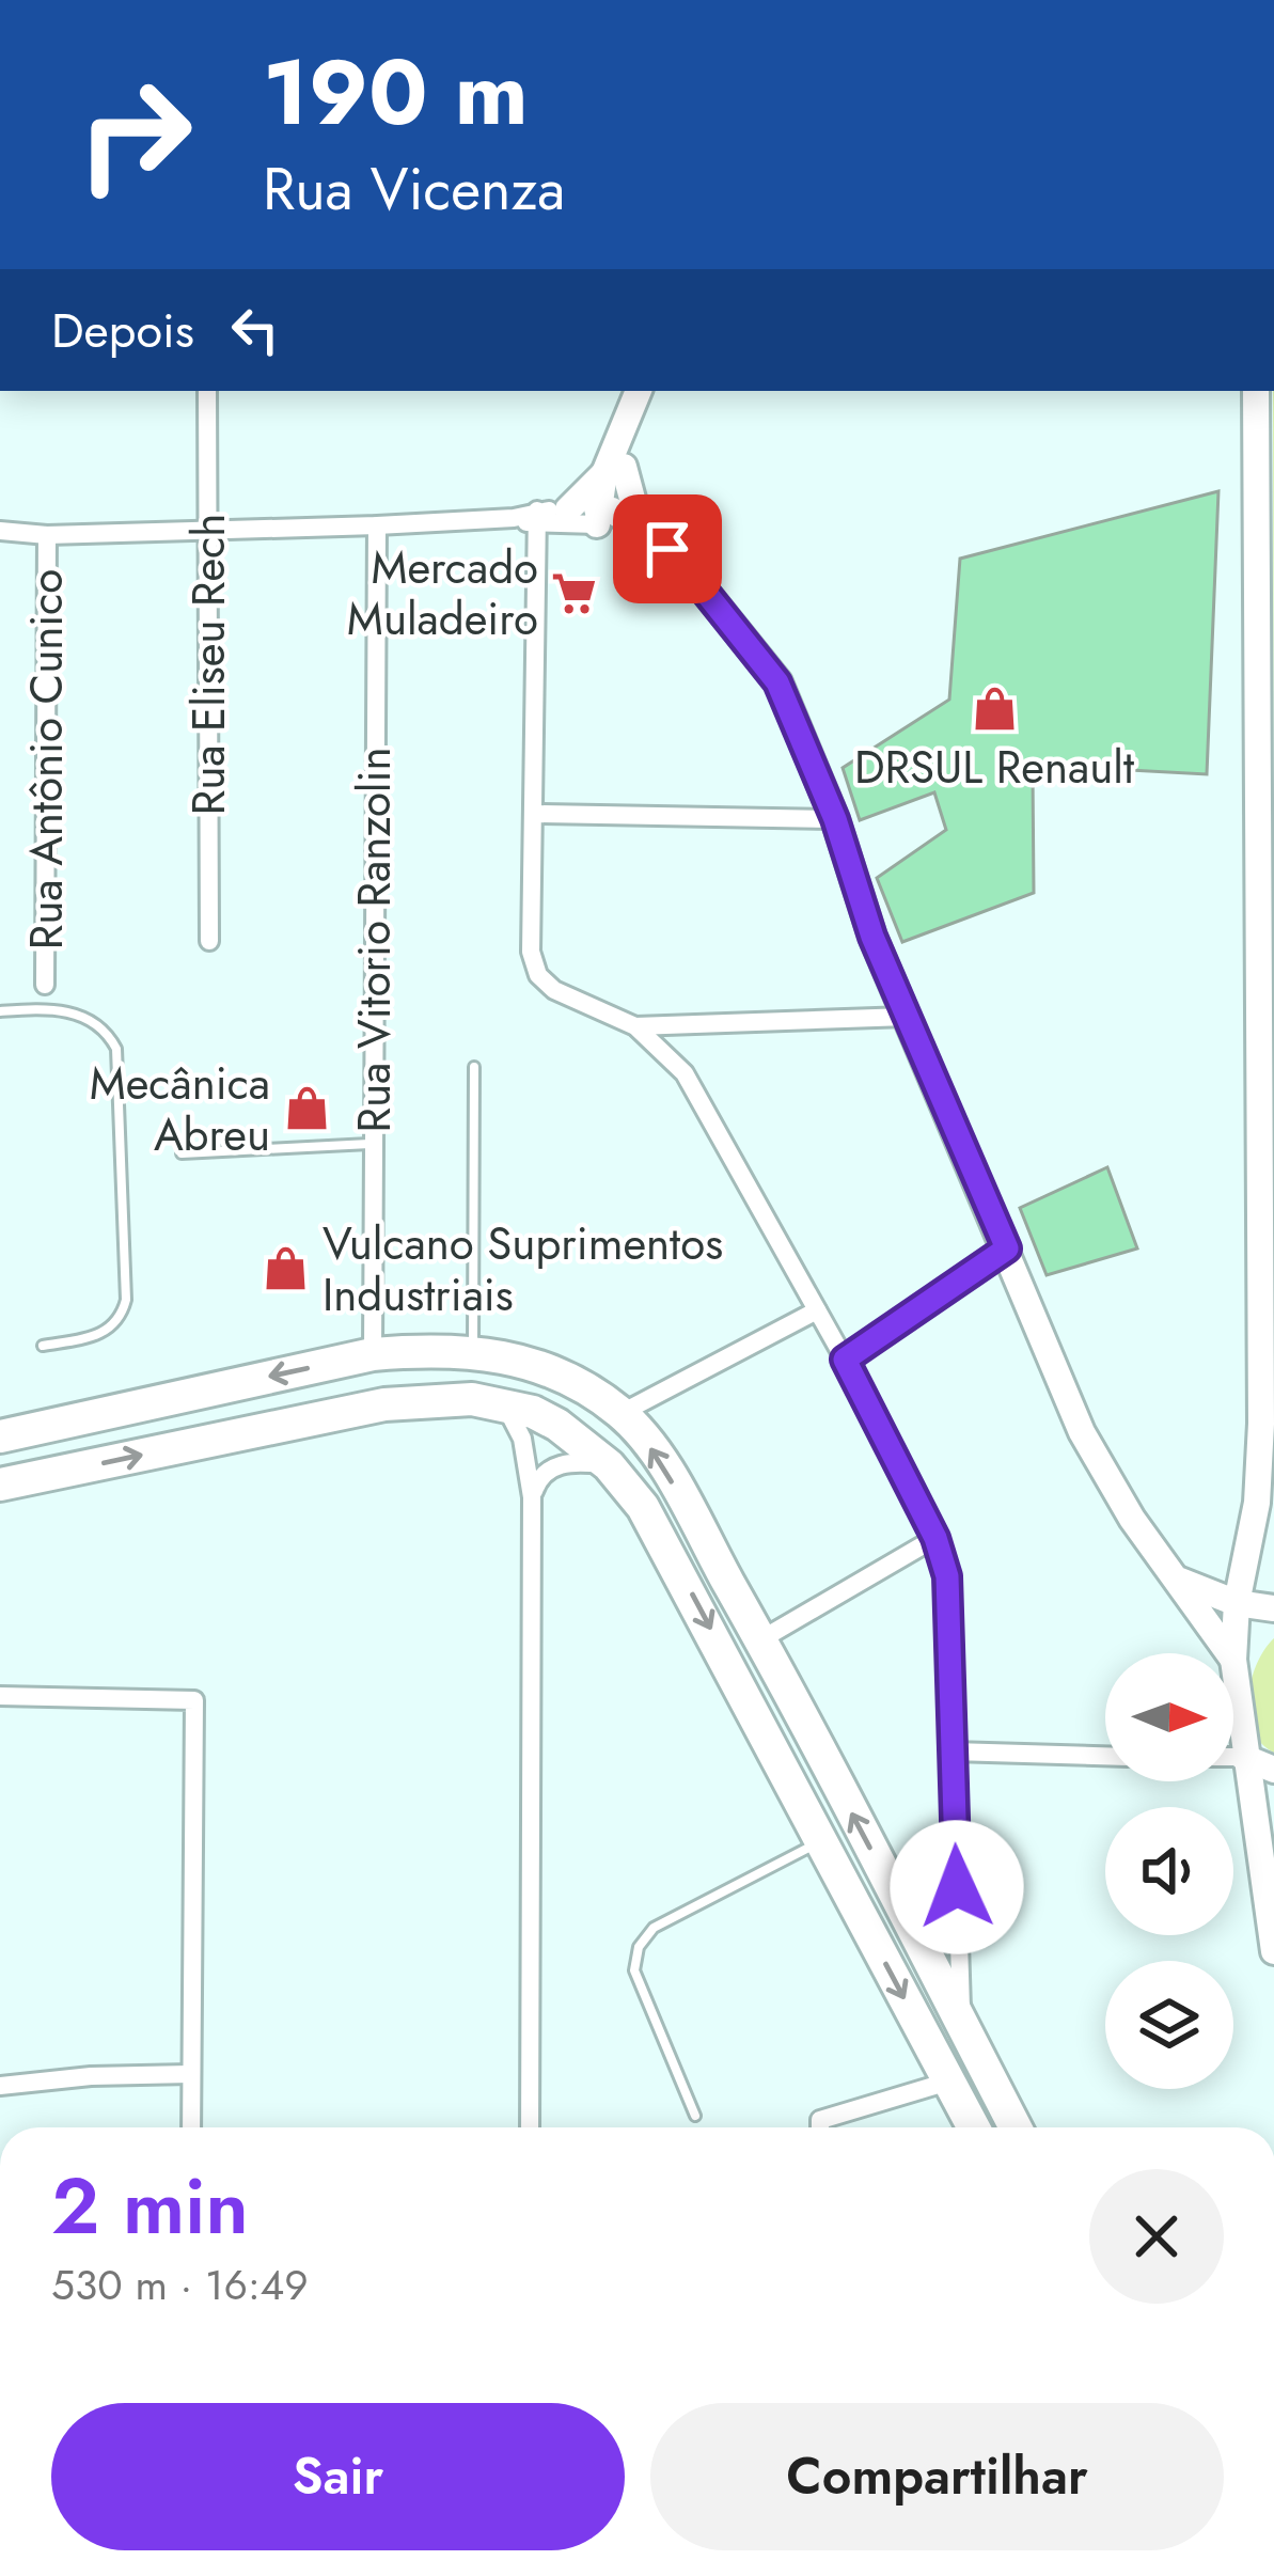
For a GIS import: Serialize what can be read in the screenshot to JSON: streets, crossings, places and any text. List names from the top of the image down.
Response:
{
  "streets": {
    "street": ["Rua Eliseu Rech", "Rua Antônio Cunico", "Rua Vitorio Ranzolin"]
  },
  "places": {
    "supermarket": ["Mercado Muladeiro"],
    "shop": ["DRSUL Renault", "Mecânica Abreu", "Vulcano Suprimentos Industriais"]
  },
  "north": "right",
  "page": {
    "turn": ["190 m", "Rua Vicenza"],
    "then": "Depois",
    "heading": ["2 min", "530 m · 16:49"],
    "buttons": ["Sair", "Compartilhar"]
  }
}
